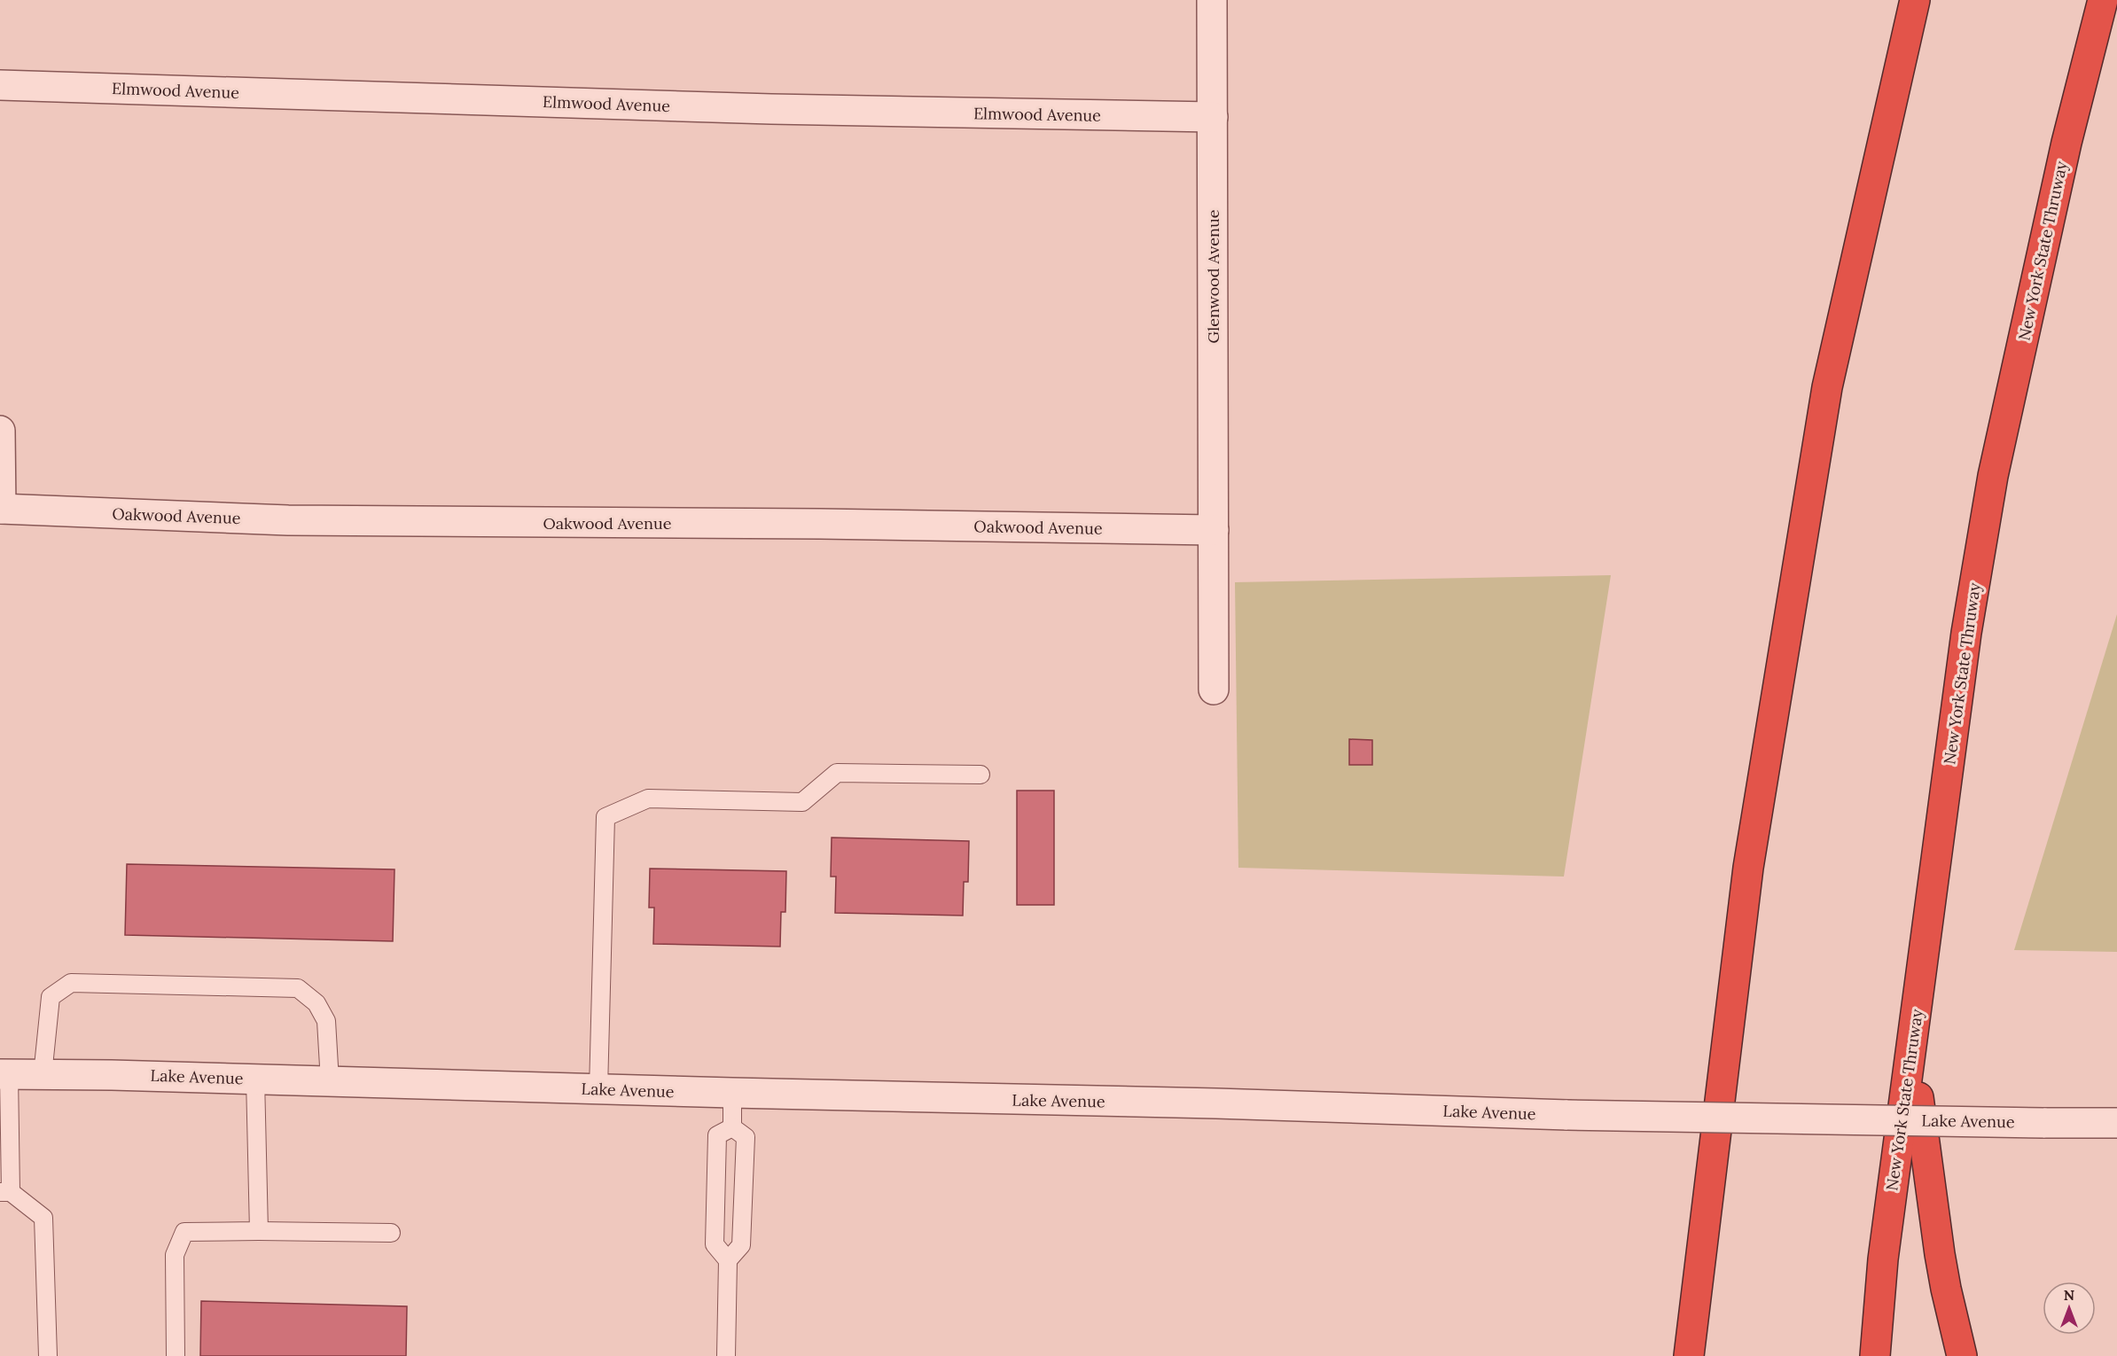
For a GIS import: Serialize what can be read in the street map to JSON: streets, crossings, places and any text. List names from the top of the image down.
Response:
{
  "streets": {
    "highway": ["New York State Thruway"],
    "street": [
      "Elmwood Avenue",
      "Glenwood Avenue",
      "Oakwood Avenue",
      "Lake Avenue"
    ]
  },
  "crossings": [
    ["Elmwood Avenue", "Glenwood Avenue"],
    ["Glenwood Avenue", "Oakwood Avenue"]
  ],
  "north": "top"
}
